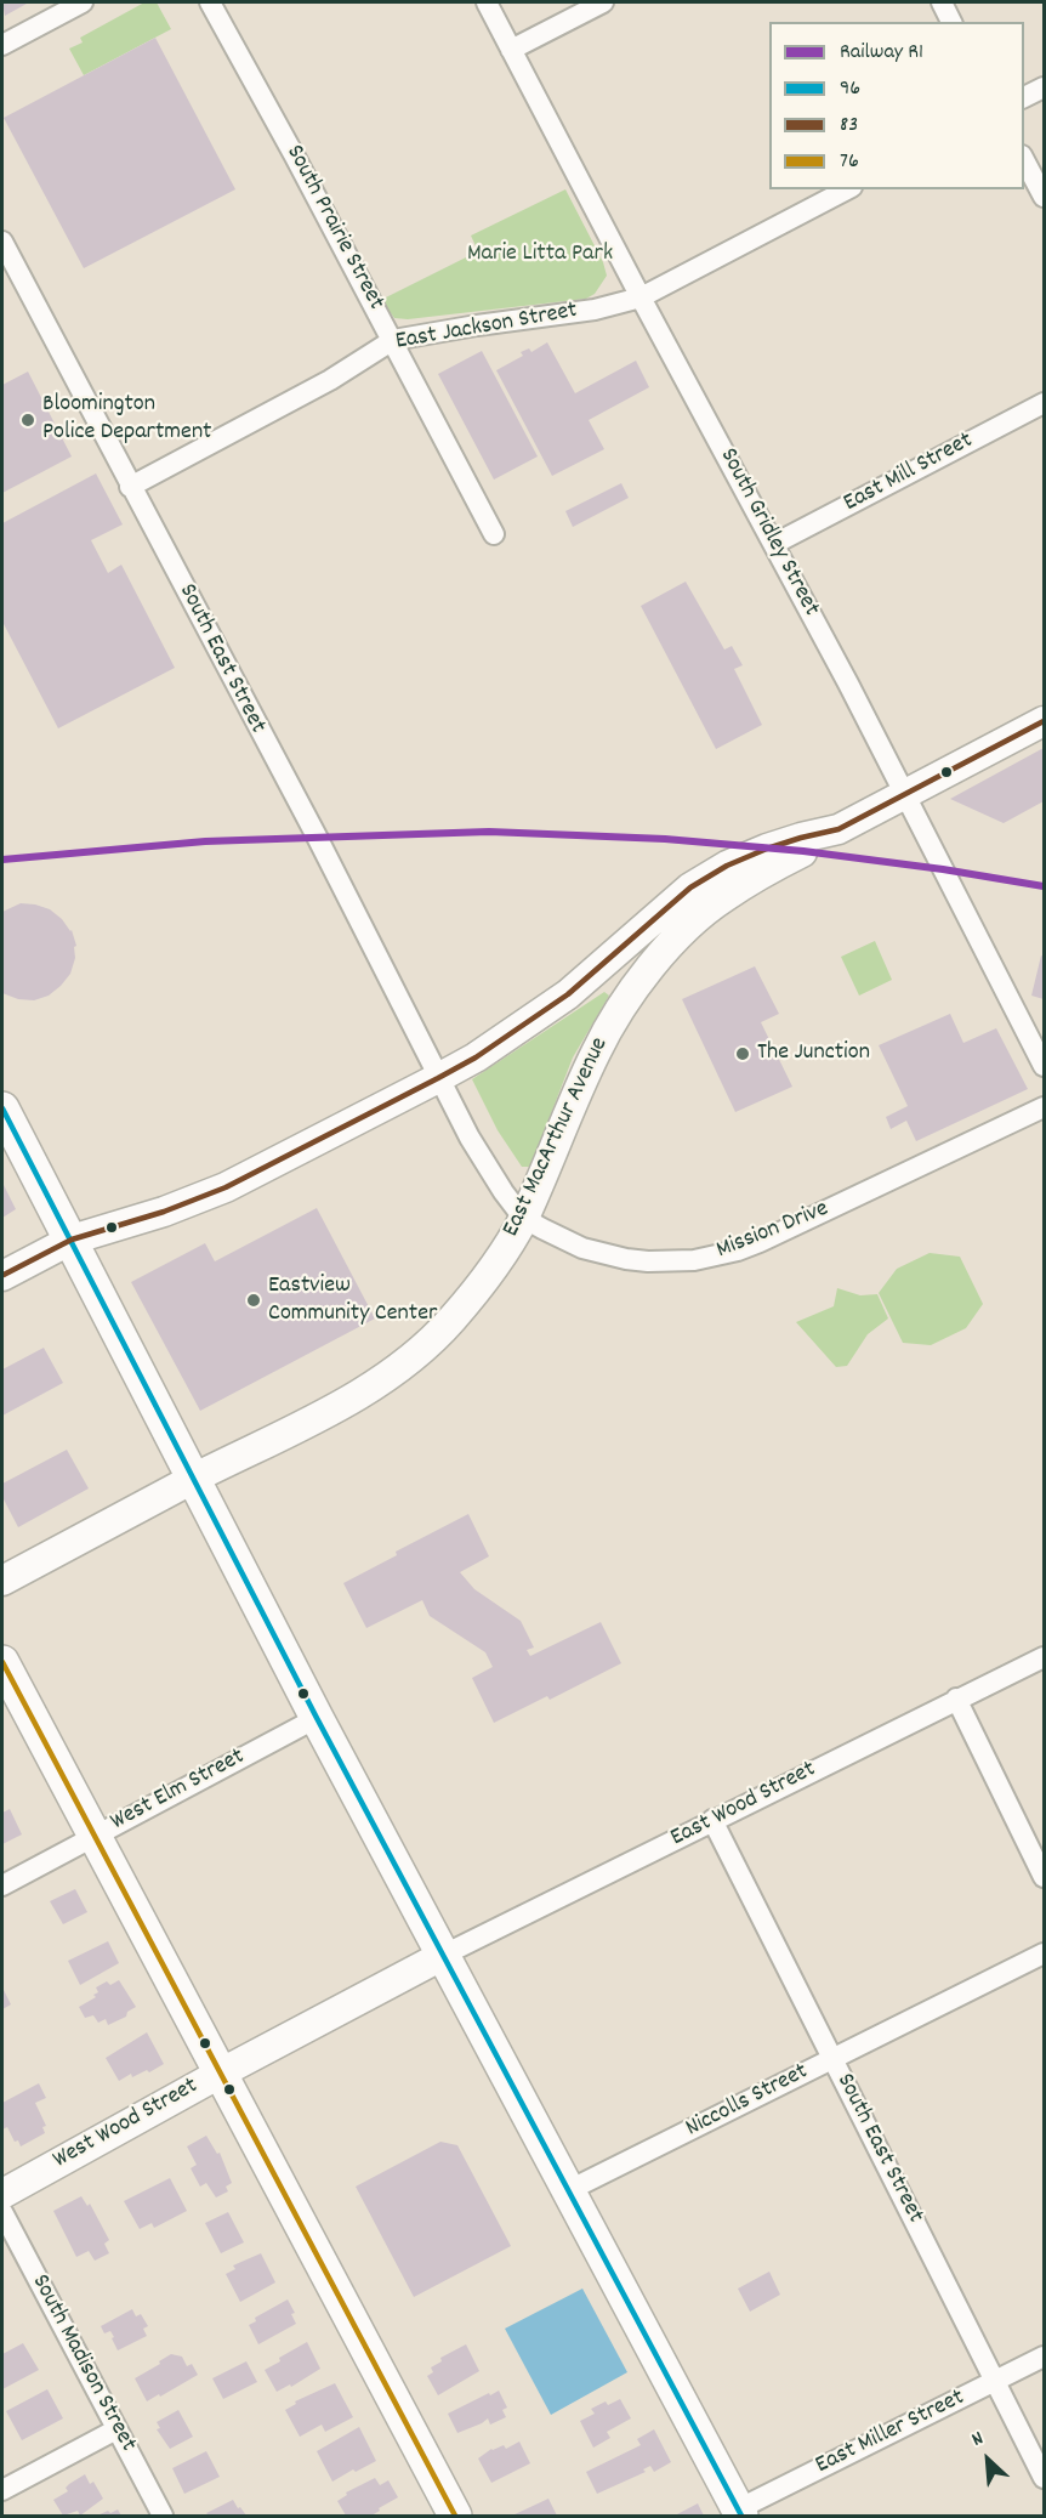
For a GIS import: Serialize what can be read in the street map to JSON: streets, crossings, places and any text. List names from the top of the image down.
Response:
{
  "streets": {
    "main road": ["East MacArthur Avenue", "West Wood Street"],
    "street": [
      "South Prairie Street",
      "East Jackson Street",
      "East Mill Street",
      "South Gridley Street",
      "South East Street",
      "Mission Drive",
      "West Elm Street",
      "East Wood Street",
      "Niccolls Street",
      "South Madison Street",
      "East Miller Street"
    ]
  },
  "crossings": [
    ["South Prairie Street", "East Jackson Street"],
    ["East Jackson Street", "South Gridley Street"],
    ["East Jackson Street", "South East Street"],
    ["East Mill Street", "South Gridley Street"],
    ["South East Street", "Mission Drive"],
    ["South East Street", "East Wood Street"],
    ["South East Street", "Niccolls Street"],
    ["South East Street", "East Miller Street"],
    ["East MacArthur Avenue", "Mission Drive"],
    ["East Wood Street", "West Wood Street"]
  ],
  "parks": ["Marie Litta Park"],
  "places": ["Bloomington Police Department", "The Junction", "Eastview Community Center"],
  "lines": [
    "transit line 83",
    "rail line R1",
    "transit line 96",
    "transit line 76"
  ],
  "legend": [
    "Railway R1",
    "96",
    "83",
    "76"
  ],
  "north": "top left"
}
